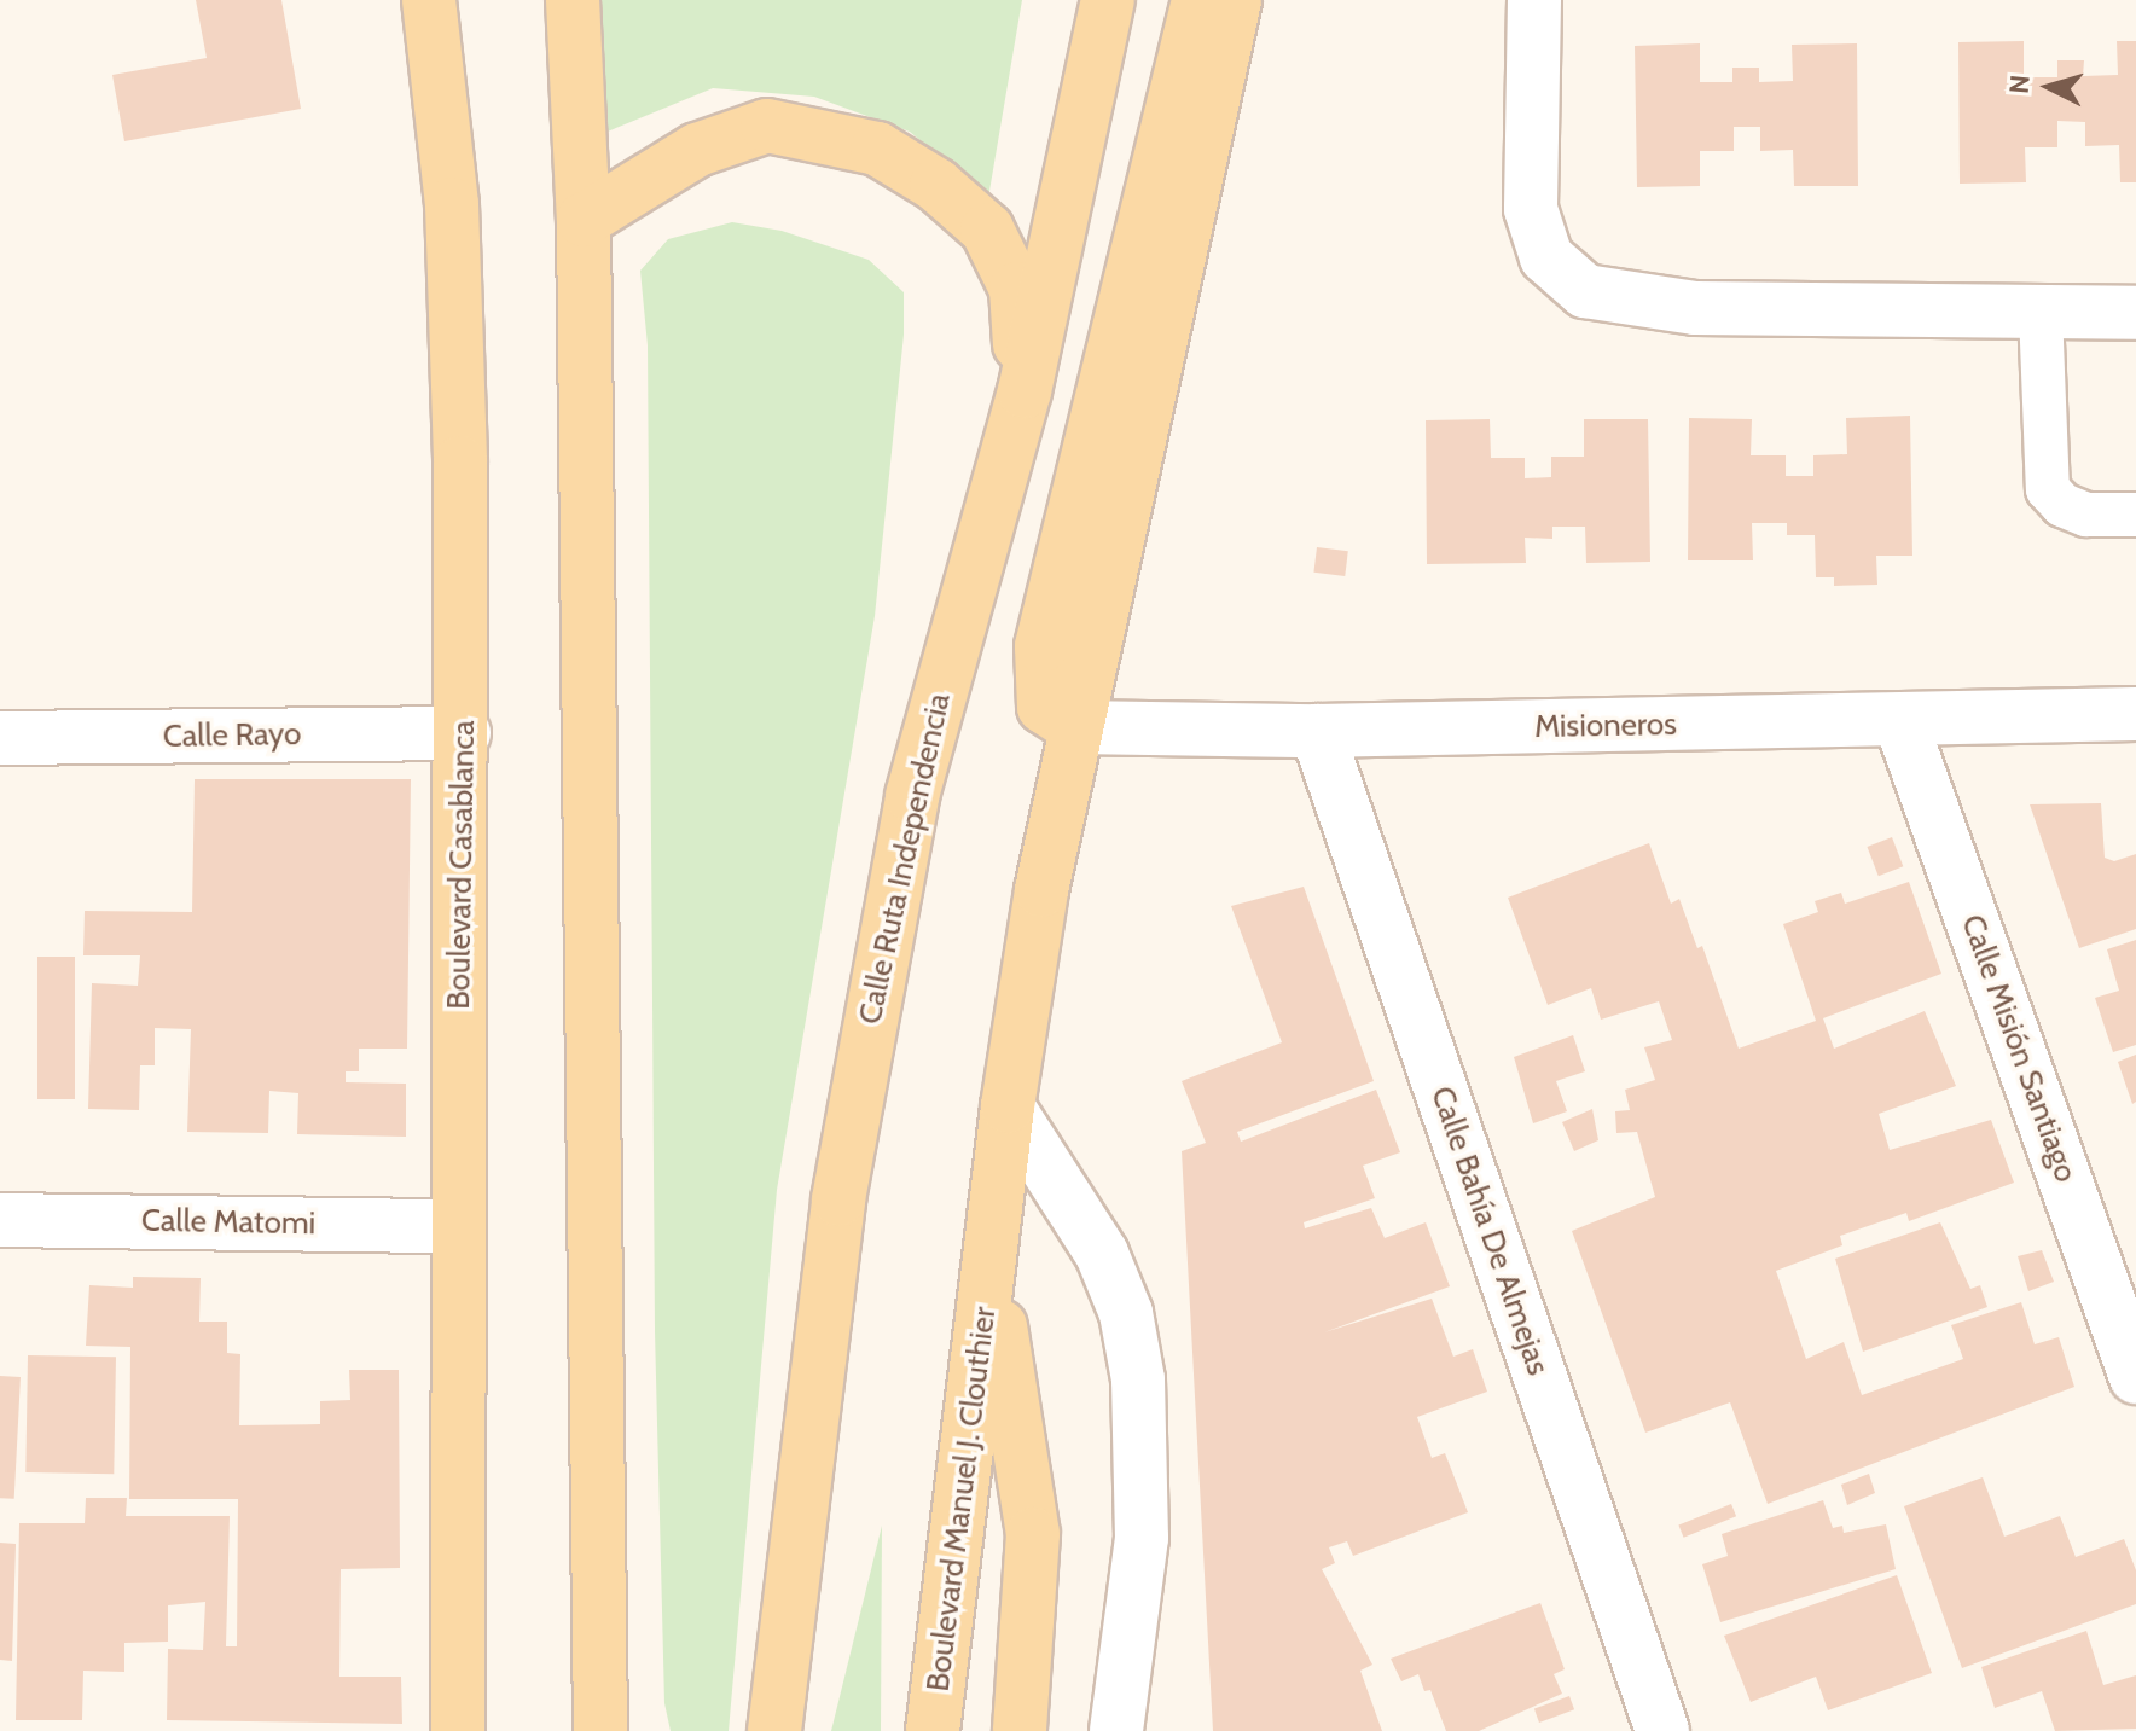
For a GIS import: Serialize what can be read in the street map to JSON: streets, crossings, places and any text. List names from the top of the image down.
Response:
{
  "streets": {
    "main road": ["Calle Ruta Independencia", "Boulevard Casablanca", "Boulevard Manuel J. Clouthier"],
    "street": [
      "Misioneros",
      "Calle Rayo",
      "Calle Misión Santiago",
      "Calle Matomi",
      "Calle Bahía De Almejas"
    ]
  },
  "crossings": [
    ["Misioneros", "Calle Misión Santiago"],
    ["Misioneros", "Calle Bahía De Almejas"],
    ["Calle Rayo", "Boulevard Casablanca"],
    ["Boulevard Casablanca", "Calle Matomi"]
  ],
  "north": "left"
}
